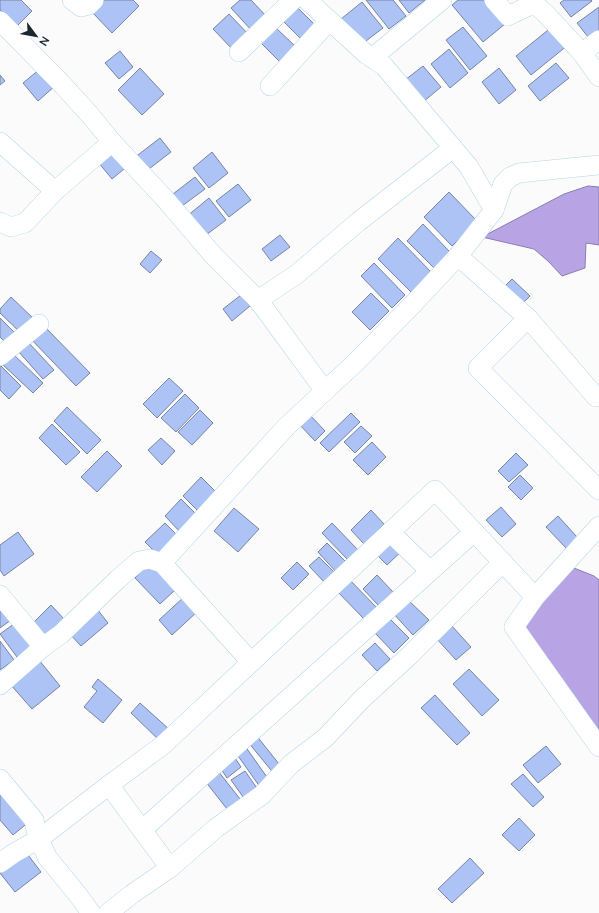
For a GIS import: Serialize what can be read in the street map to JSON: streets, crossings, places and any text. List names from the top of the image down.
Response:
{
  "north": "bottom right"
}
